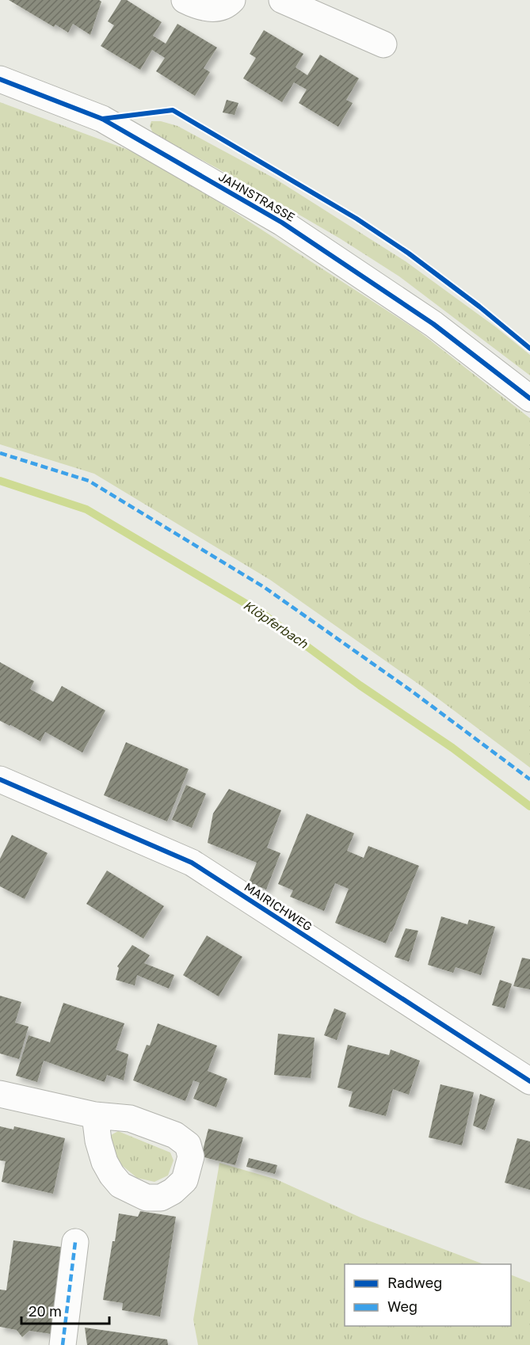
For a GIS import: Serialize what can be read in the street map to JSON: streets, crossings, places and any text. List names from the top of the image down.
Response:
{
  "streets": {
    "street": ["JAHNSTRASSE", "MAIRICHWEG"]
  },
  "water": ["Klöpferbach"],
  "legend": ["Radweg", "Weg"],
  "scale_bar": "20 m"
}
